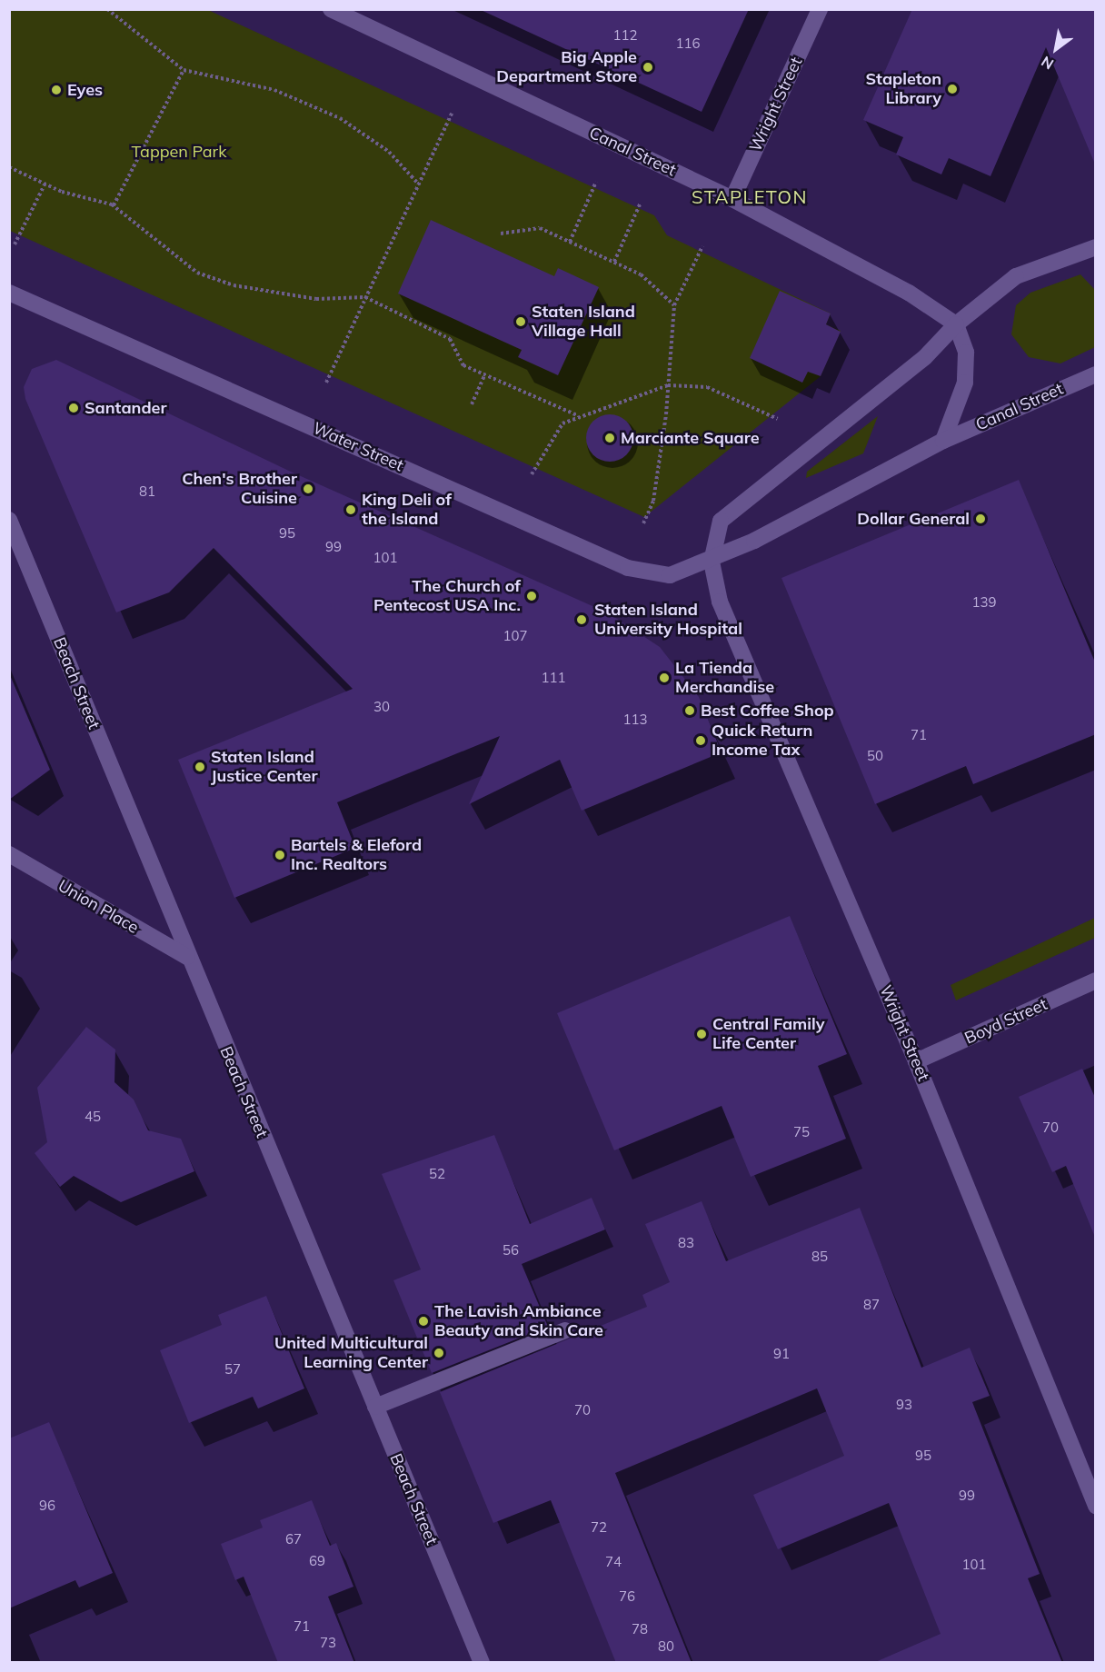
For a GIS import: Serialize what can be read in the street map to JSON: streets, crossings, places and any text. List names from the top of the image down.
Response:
{
  "streets": {
    "street": [
      "Wright Street",
      "Canal Street",
      "Water Street",
      "Beach Street",
      "Union Place",
      "Boyd Street"
    ]
  },
  "crossings": [
    ["Wright Street", "Canal Street"],
    ["Wright Street", "Water Street"],
    ["Wright Street", "Boyd Street"],
    ["Canal Street", "Water Street"],
    ["Beach Street", "Union Place"]
  ],
  "districts": ["STAPLETON"],
  "parks": ["Tappen Park"],
  "places": [
    "Big Apple Department Store",
    "Stapleton Library",
    "Eyes",
    "Staten Island Village Hall",
    "Santander",
    "Marciante Square",
    "Chen's Brother Cuisine",
    "King Deli of the Island",
    "Dollar General",
    "The Church of Pentecost USA Inc.",
    "Staten Island University Hospital",
    "La Tienda Merchandise",
    "Best Coffee Shop",
    "Quick Return Income Tax",
    "Staten Island Justice Center",
    "Bartels & Eleford Inc. Realtors",
    "Central Family Life Center",
    "The Lavish Ambiance Beauty and Skin Care",
    "United Multicultural Learning Center"
  ],
  "house_numbers": [
    "112",
    "116",
    "81",
    "95",
    "99",
    "101",
    "139",
    "107",
    "111",
    "30",
    "113",
    "71",
    "50",
    "45",
    "70",
    "75",
    "52",
    "83",
    "56",
    "85",
    "87",
    "91",
    "57",
    "93",
    "70",
    "95",
    "99",
    "96",
    "72",
    "67",
    "69",
    "74",
    "101",
    "76",
    "71",
    "78",
    "73",
    "80"
  ],
  "north": "bottom left"
}
